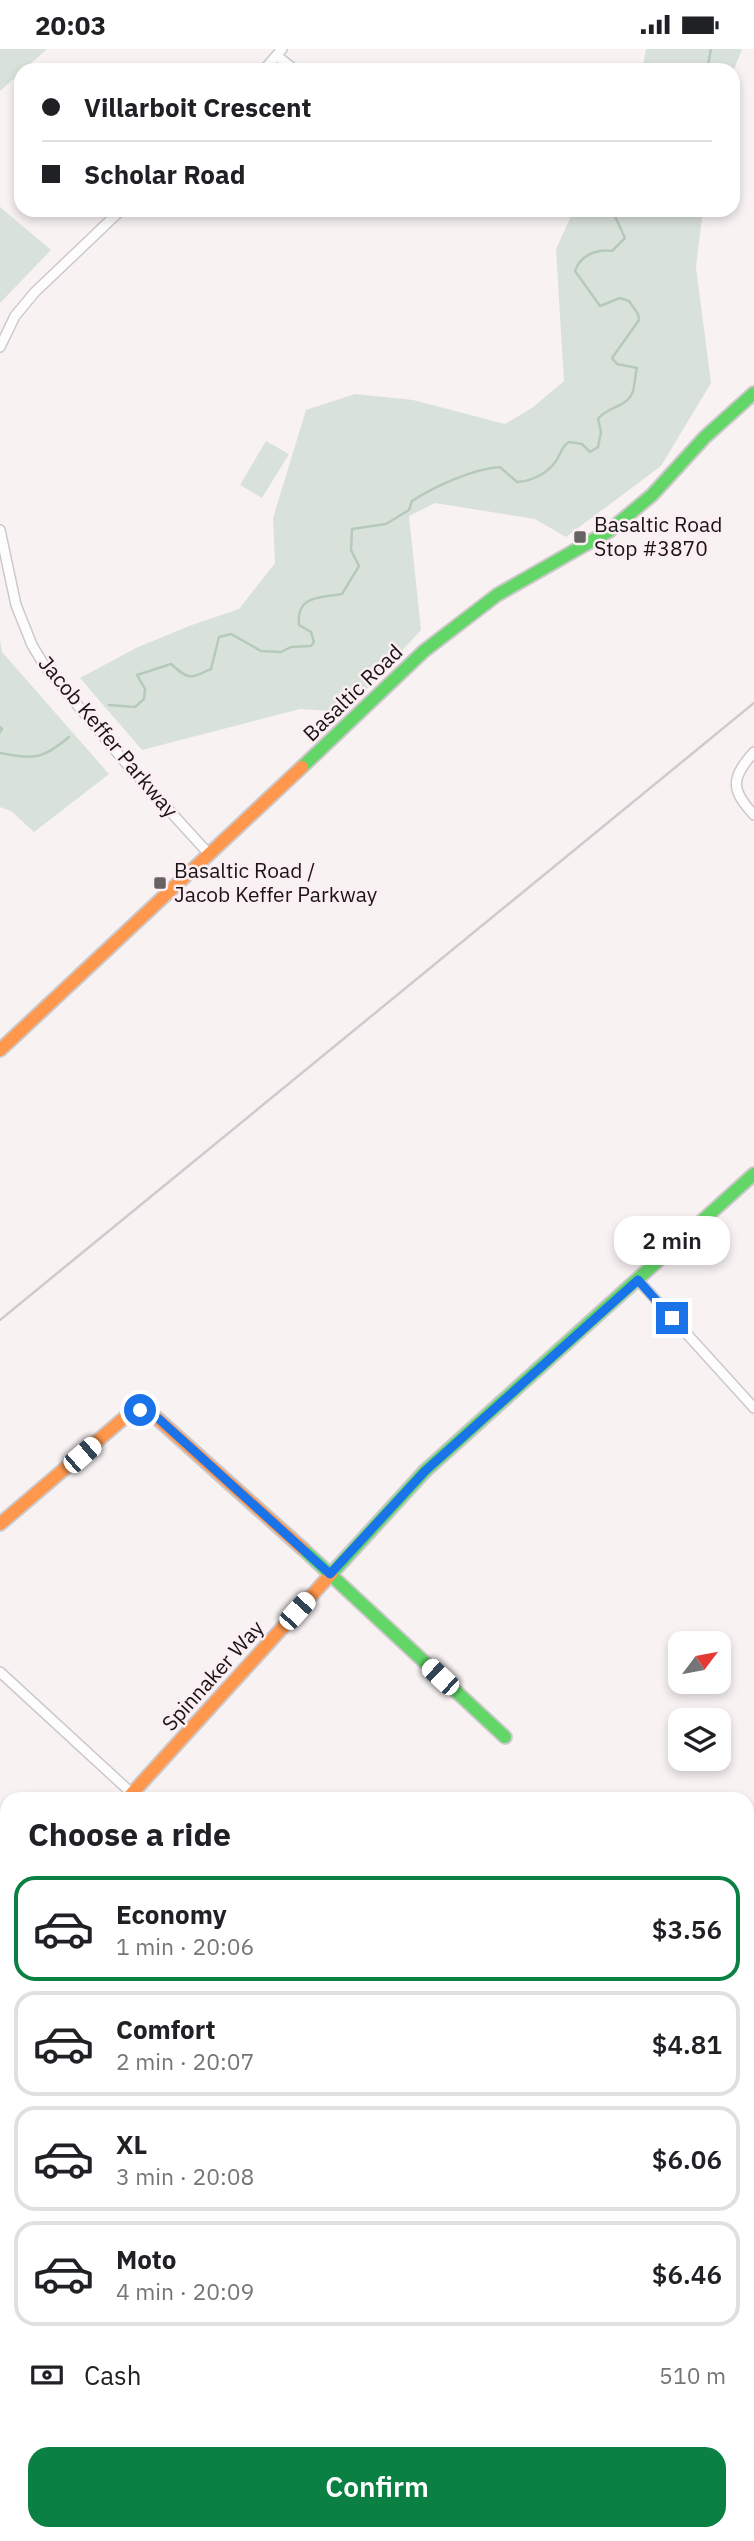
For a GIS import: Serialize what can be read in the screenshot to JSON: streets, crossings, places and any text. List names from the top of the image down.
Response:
{
  "streets": {
    "street": ["Basaltic Road", "Jacob Keffer Parkway", "Spinnaker Way"]
  },
  "crossings": [
    ["Basaltic Road", "Jacob Keffer Parkway"]
  ],
  "places": {
    "transit": ["Basaltic Road Stop #3870", "Basaltic Road / Jacob Keffer Parkway"]
  },
  "north": "top right",
  "page": {
    "status": "20:03",
    "banner": ["Villarboit Crescent", "Scholar Road"],
    "bubble": "2 min",
    "heading": "Choose a ride",
    "list": [
      {
        "name": "Economy",
        "note": "1 min · 20:06",
        "value": "$3.56"
      },
      {
        "name": "Comfort",
        "note": "2 min · 20:07",
        "value": "$4.81"
      },
      {
        "name": "XL",
        "note": "3 min · 20:08",
        "value": "$6.06"
      },
      {
        "name": "Moto",
        "note": "4 min · 20:09",
        "value": "$6.46"
      }
    ],
    "pay": ["Cash", "510 m"],
    "buttons": "Confirm"
  }
}
